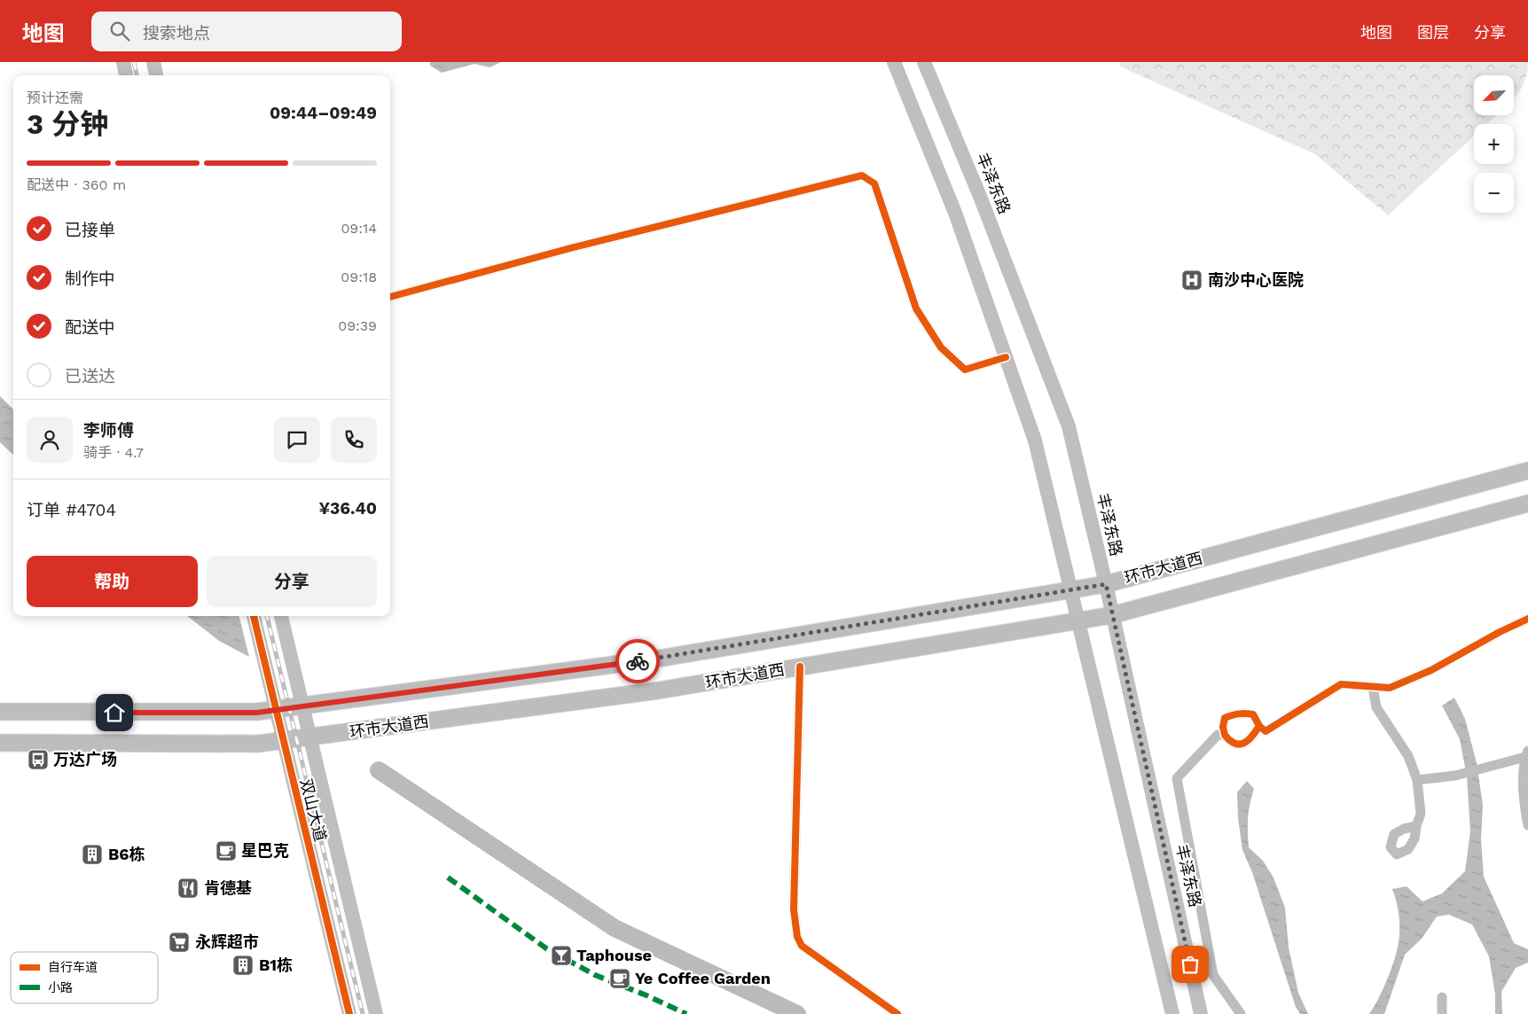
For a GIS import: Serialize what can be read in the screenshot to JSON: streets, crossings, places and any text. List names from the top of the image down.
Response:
{
  "streets": {
    "main road": ["丰泽东路", "环市大道西", "双山大道"]
  },
  "crossings": [
    ["丰泽东路", "环市大道西"],
    ["环市大道西", "双山大道"]
  ],
  "places": {
    "hospital": ["南沙中心医院"],
    "bus stop": ["万达广场"],
    "cafe": ["星巴克", "Ye Coffee Garden"],
    "building": ["B6栋", "B1栋"],
    "restaurant": ["肯德基"],
    "supermarket": ["永辉超市"],
    "bar": ["Taphouse"]
  },
  "legend": ["自行车道", "小路"],
  "north": "bottom left",
  "page": {
    "header": "地图",
    "search": "搜索地点",
    "nav": ["地图", "图层", "分享"],
    "map_buttons": ["+", "−"],
    "heading": ["3 分钟", "预计还需", "09:44–09:49"],
    "panel": [
      "李师傅",
      "骑手 · 4.7",
      "订单 #4704",
      "¥36.40"
    ],
    "bar": "配送中 · 360 m",
    "list": [
      ["已接单", "09:14"],
      ["制作中", "09:18"],
      ["配送中", "09:39"],
      "已送达"
    ],
    "buttons": ["帮助", "分享"]
  }
}
